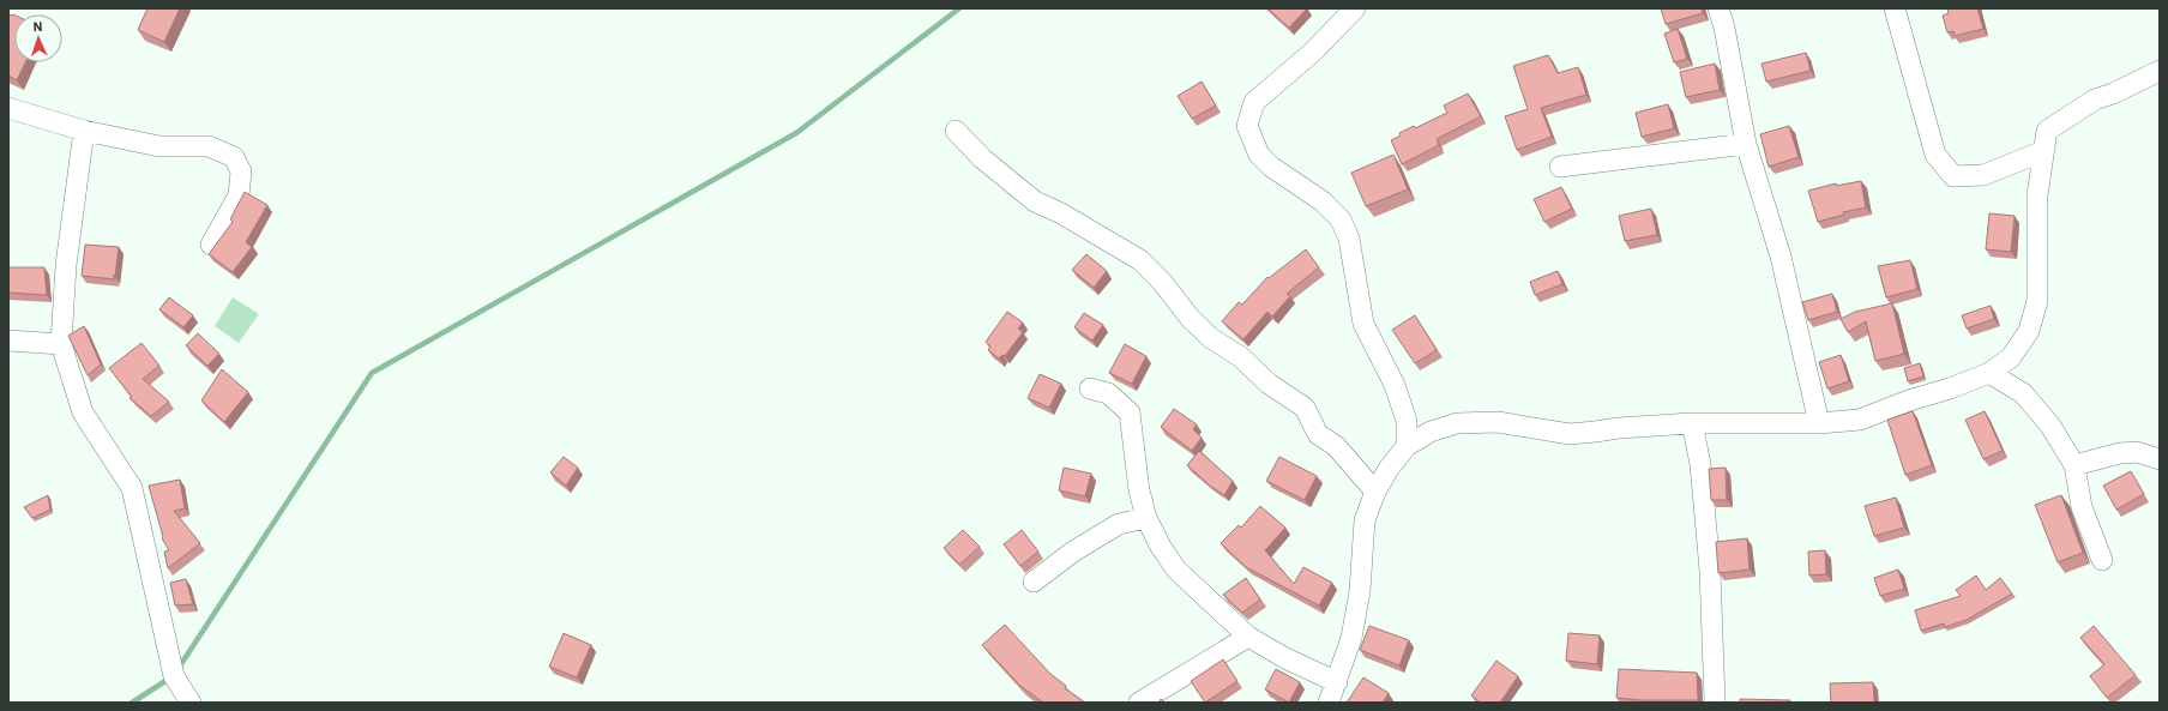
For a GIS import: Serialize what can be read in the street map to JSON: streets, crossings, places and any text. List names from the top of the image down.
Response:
{
  "north": "top"
}
